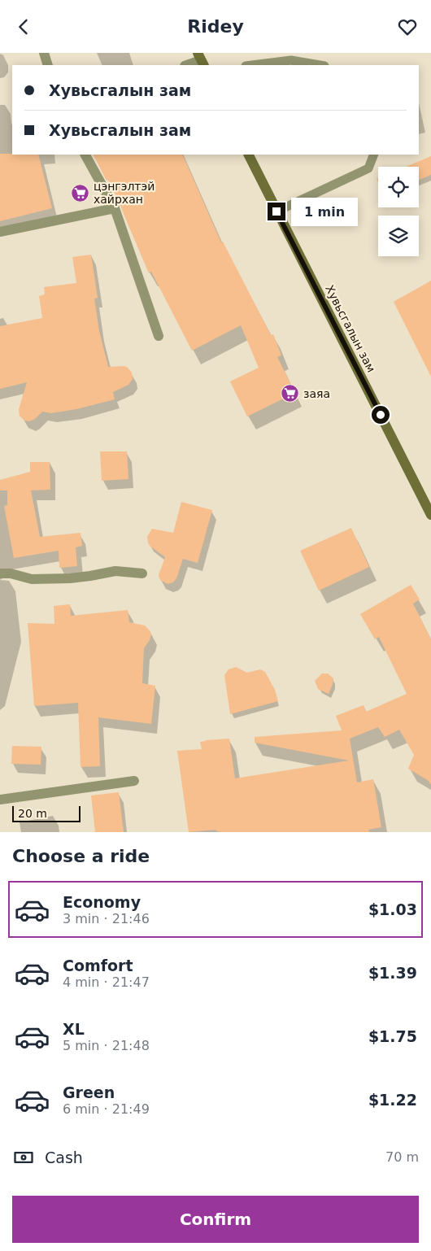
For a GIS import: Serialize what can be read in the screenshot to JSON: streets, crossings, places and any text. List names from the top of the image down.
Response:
{
  "streets": {
    "main road": ["Хувьсгалын зам"]
  },
  "places": {
    "supermarket": ["цэнгэлтэй хайрхан", "заяа"]
  },
  "scale_bar": "20 m",
  "page": {
    "header": "Ridey",
    "banner": ["Хувьсгалын зам", "Хувьсгалын зам"],
    "bubble": "1 min",
    "scale": "20 m",
    "heading": "Choose a ride",
    "list": [
      {
        "name": "Economy",
        "note": "3 min · 21:46",
        "value": "$1.03"
      },
      {
        "name": "Comfort",
        "note": "4 min · 21:47",
        "value": "$1.39"
      },
      {
        "name": "XL",
        "note": "5 min · 21:48",
        "value": "$1.75"
      },
      {
        "name": "Green",
        "note": "6 min · 21:49",
        "value": "$1.22"
      }
    ],
    "pay": ["Cash", "70 m"],
    "buttons": "Confirm"
  }
}
